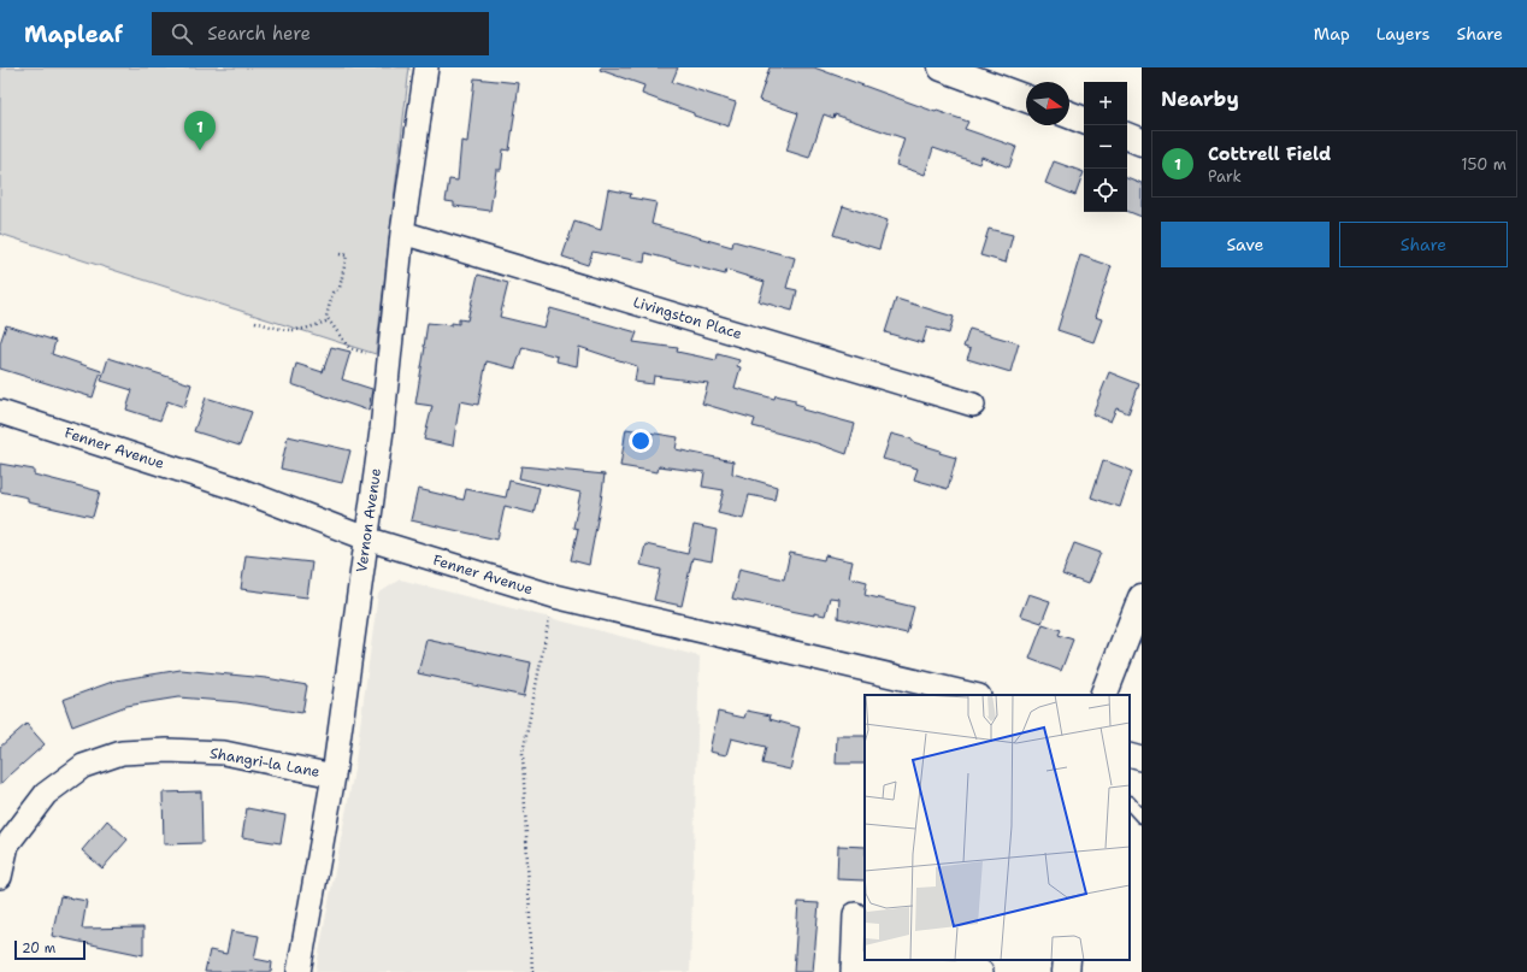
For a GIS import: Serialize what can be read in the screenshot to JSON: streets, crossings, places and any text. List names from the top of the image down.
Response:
{
  "streets": {
    "street": [
      "Livingston Place",
      "Fenner Avenue",
      "Vernon Avenue",
      "Shangri-la Lane"
    ]
  },
  "crossings": [
    ["Livingston Place", "Vernon Avenue"],
    ["Fenner Avenue", "Vernon Avenue"],
    ["Vernon Avenue", "Shangri-la Lane"]
  ],
  "scale_bar": "20 m",
  "north": "right",
  "page": {
    "header": "Mapleaf",
    "search": "Search here",
    "nav": ["Map", "Layers", "Share"],
    "heading": "Nearby",
    "map_buttons": ["+", "−"],
    "pins": "1",
    "list": [
      {
        "mark": "1",
        "name": "Cottrell Field",
        "note": "Park",
        "value": "150 m"
      }
    ],
    "buttons": ["Save", "Share"],
    "scale": "20 m"
  }
}
